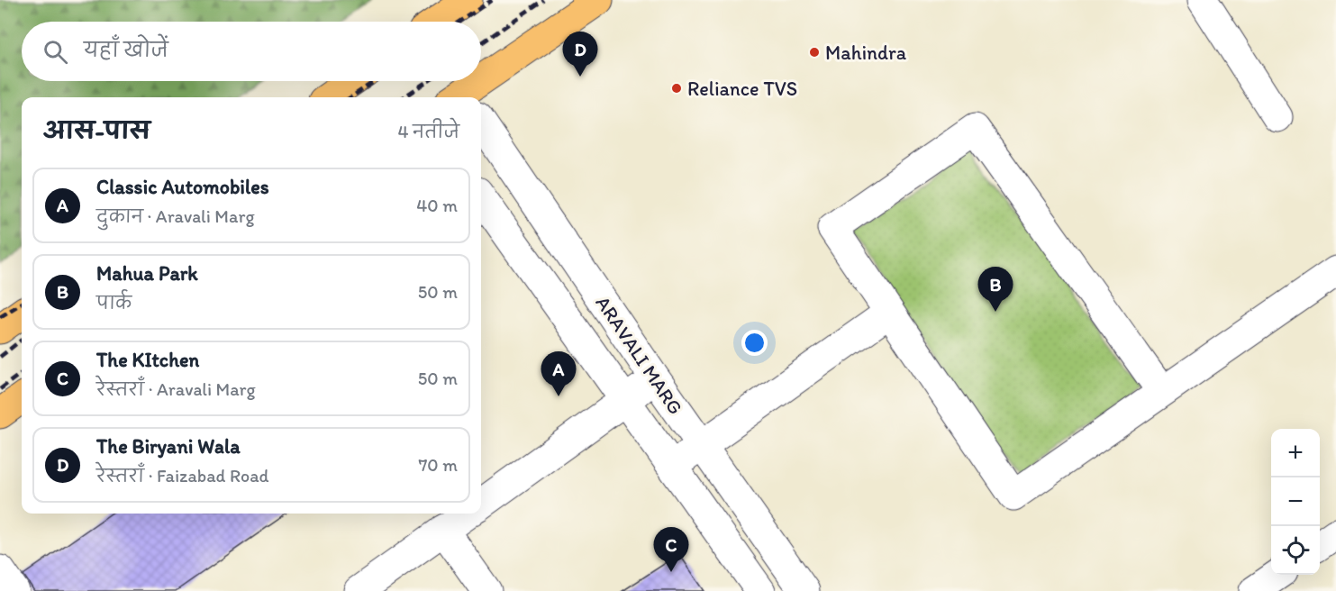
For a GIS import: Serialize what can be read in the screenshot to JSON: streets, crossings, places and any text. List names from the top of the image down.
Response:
{
  "streets": {
    "street": ["ARAVALI MARG"]
  },
  "places": ["Mahindra", "Reliance TVS"],
  "page": {
    "search": "यहाँ खोजें",
    "pins": [
      "D",
      "B",
      "A",
      "C"
    ],
    "heading": ["आस-पास", "4 नतीजे"],
    "list": [
      {
        "mark": "A",
        "name": "Classic Automobiles",
        "note": "दुकान · Aravali Marg",
        "value": "40 m"
      },
      {
        "mark": "B",
        "name": "Mahua Park",
        "note": "पार्क",
        "value": "50 m"
      },
      {
        "mark": "C",
        "name": "The KItchen",
        "note": "रेस्तराँ · Aravali Marg",
        "value": "50 m"
      },
      {
        "mark": "D",
        "name": "The Biryani Wala",
        "note": "रेस्तराँ · Faizabad Road",
        "value": "70 m"
      }
    ],
    "map_buttons": ["+", "−"]
  }
}
